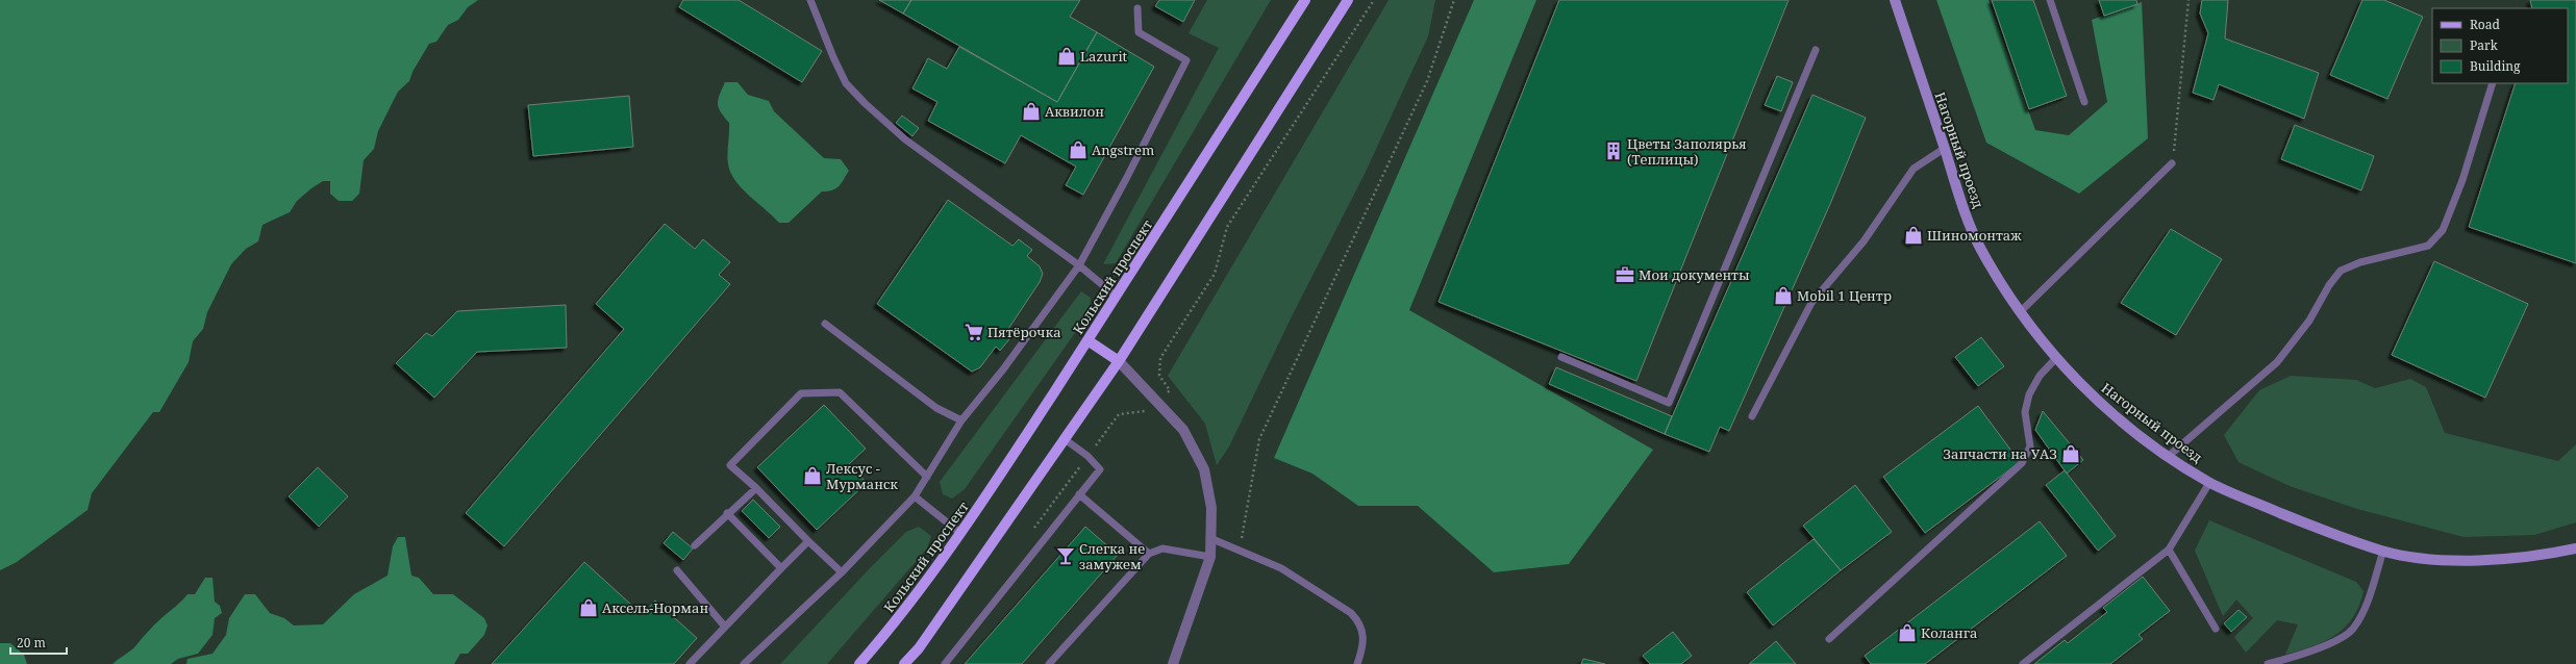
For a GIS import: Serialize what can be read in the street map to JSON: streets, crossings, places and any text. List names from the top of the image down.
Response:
{
  "streets": {
    "main road": ["Нагорный проезд", "Кольский проспект"]
  },
  "places": {
    "shop": [
      "Lazurit",
      "Аквилон",
      "Angstrem",
      "Шиномонтаж",
      "Mobil 1 Центр",
      "Запчасти на УАЗ",
      "Лексус - Мурманск",
      "Аксель-Норман",
      "Коланга"
    ],
    "building": ["Цветы Заполярья (Теплицы)"],
    "office": ["Мои документы"],
    "supermarket": ["Пятёрочка"],
    "bar": ["Слегка не замужем"]
  },
  "legend": ["Road", "Park", "Building"],
  "scale_bar": "20 m"
}
